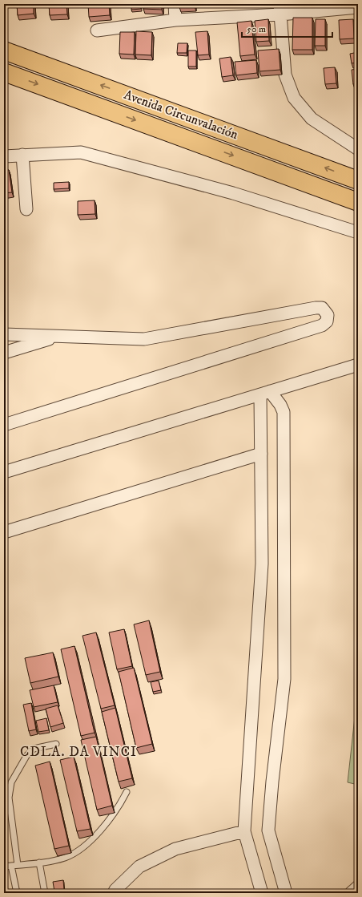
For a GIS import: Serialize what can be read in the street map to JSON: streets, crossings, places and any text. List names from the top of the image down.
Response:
{
  "streets": {
    "highway": ["Avenida Circunvalación"]
  },
  "districts": ["CDLA. DA VINCI"],
  "scale_bar": "50 m"
}
